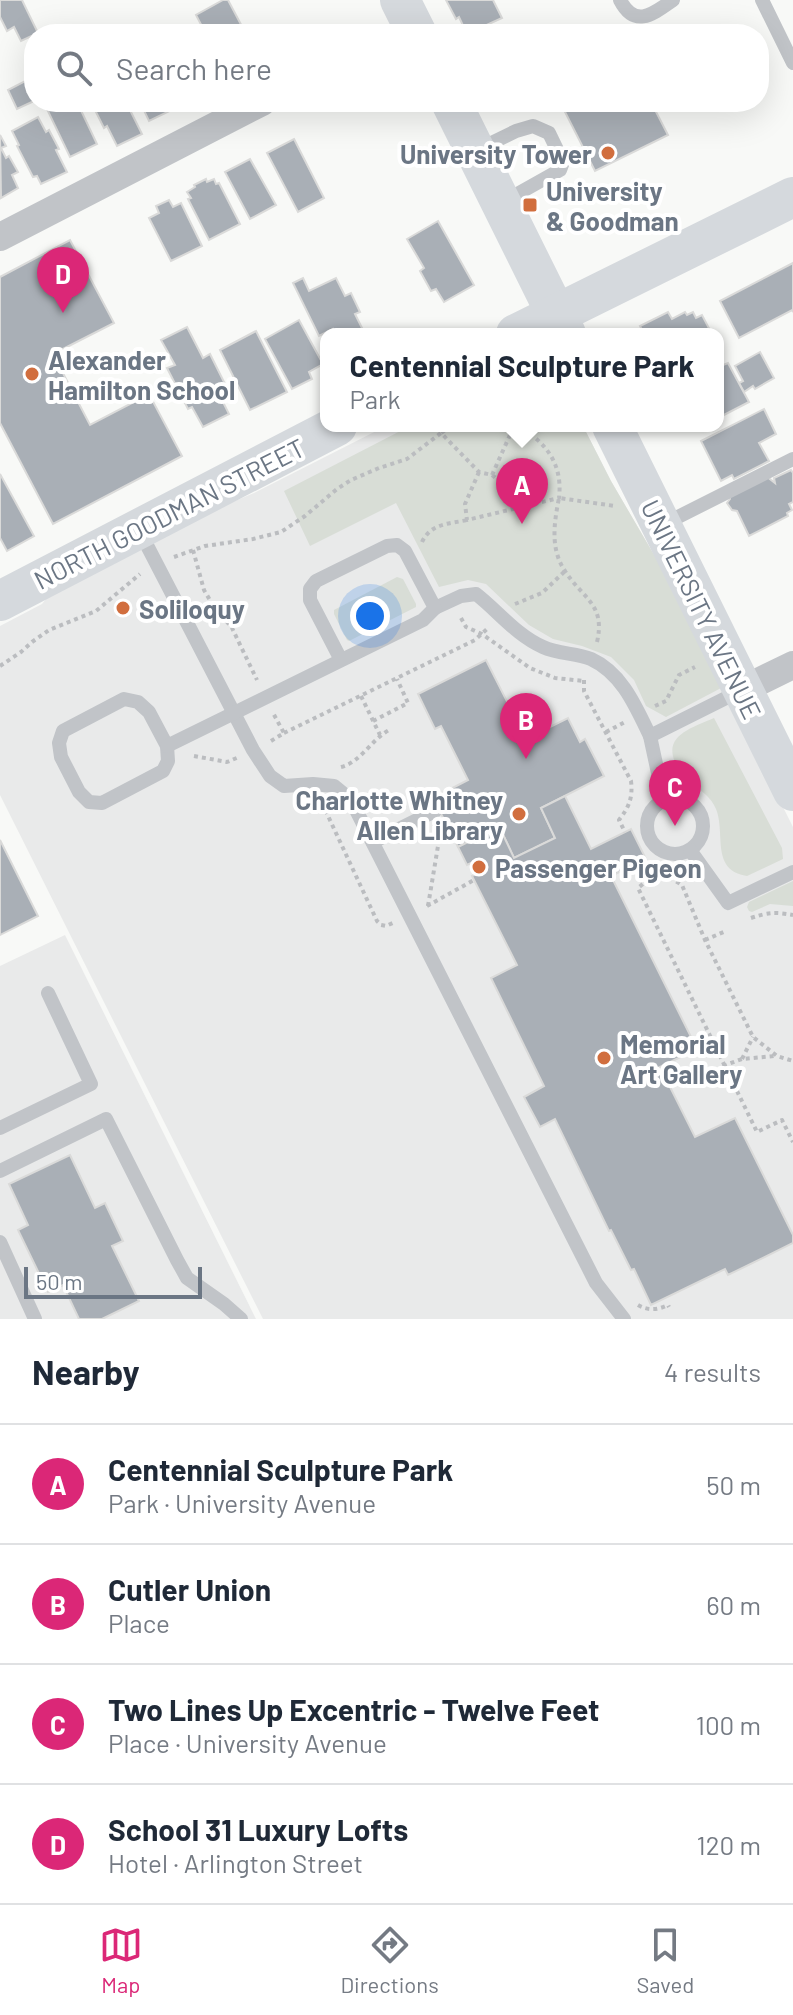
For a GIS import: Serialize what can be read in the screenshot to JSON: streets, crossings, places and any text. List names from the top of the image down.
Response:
{
  "streets": {
    "main road": ["NORTH GOODMAN STREET", "UNIVERSITY AVENUE"]
  },
  "places": {
    "other": [
      "University Tower",
      "Alexander Hamilton School",
      "Soliloquy",
      "Charlotte Whitney Allen Library",
      "Passenger Pigeon",
      "Memorial Art Gallery"
    ],
    "transit": ["University & Goodman"]
  },
  "scale_bar": "50 m",
  "page": {
    "search": "Search here",
    "pins": [
      "D",
      "A",
      "B",
      "C"
    ],
    "popup": ["Centennial Sculpture Park", "Park"],
    "scale": "50 m",
    "heading": ["Nearby", "4 results"],
    "list": [
      {
        "mark": "A",
        "name": "Centennial Sculpture Park",
        "note": "Park · University Avenue",
        "value": "50 m"
      },
      {
        "mark": "B",
        "name": "Cutler Union",
        "note": "Place",
        "value": "60 m"
      },
      {
        "mark": "C",
        "name": "Two Lines Up Excentric - Twelve Feet",
        "note": "Place · University Avenue",
        "value": "100 m"
      },
      {
        "mark": "D",
        "name": "School 31 Luxury Lofts",
        "note": "Hotel · Arlington Street",
        "value": "120 m"
      }
    ],
    "nav": ["Map", "Directions", "Saved"]
  }
}
